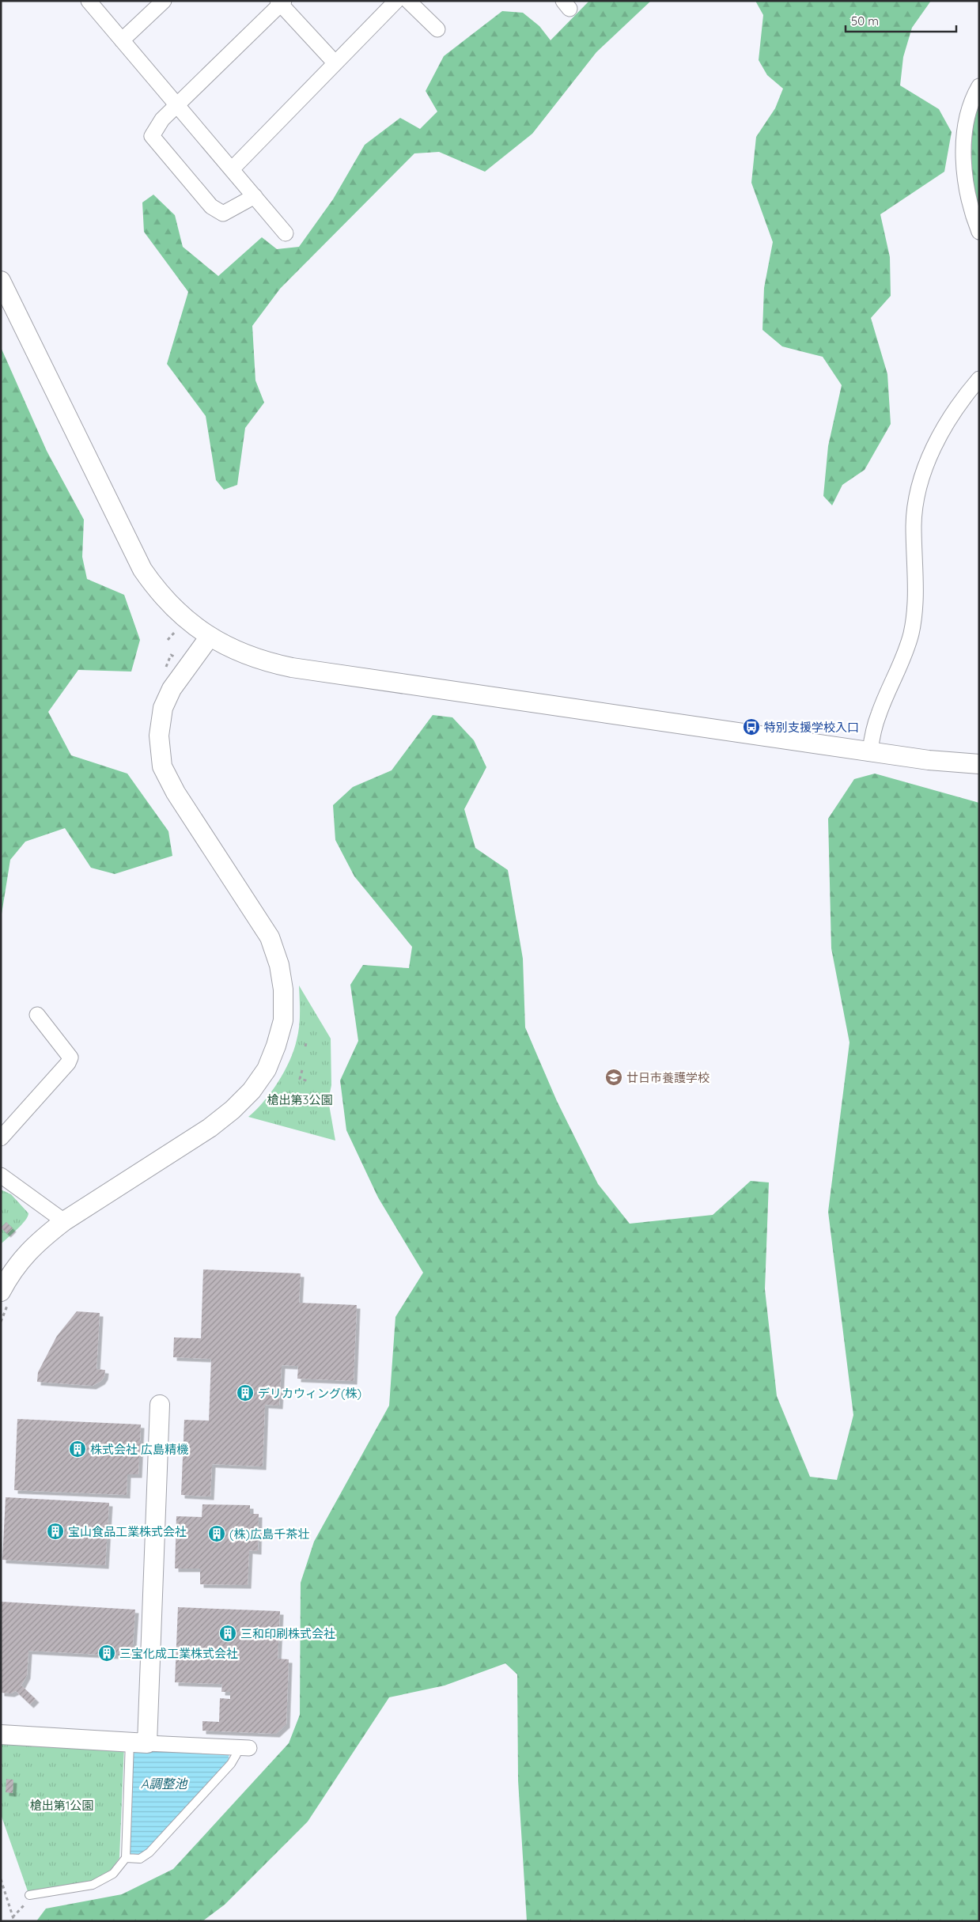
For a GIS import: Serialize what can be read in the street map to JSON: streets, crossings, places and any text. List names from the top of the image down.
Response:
{
  "water": ["A調整池"],
  "parks": ["槍出第3公園", "槍出第1公園"],
  "places": {
    "bus stop": ["特別支援学校入口"],
    "school or university": ["廿日市養護学校"],
    "building": [
      "デリカウィング(株)",
      "株式会社 広島精機",
      "宝山食品工業株式会社",
      "(株)広島千茶壮",
      "三和印刷株式会社",
      "三宝化成工業株式会社"
    ]
  },
  "scale_bar": "50 m"
}
